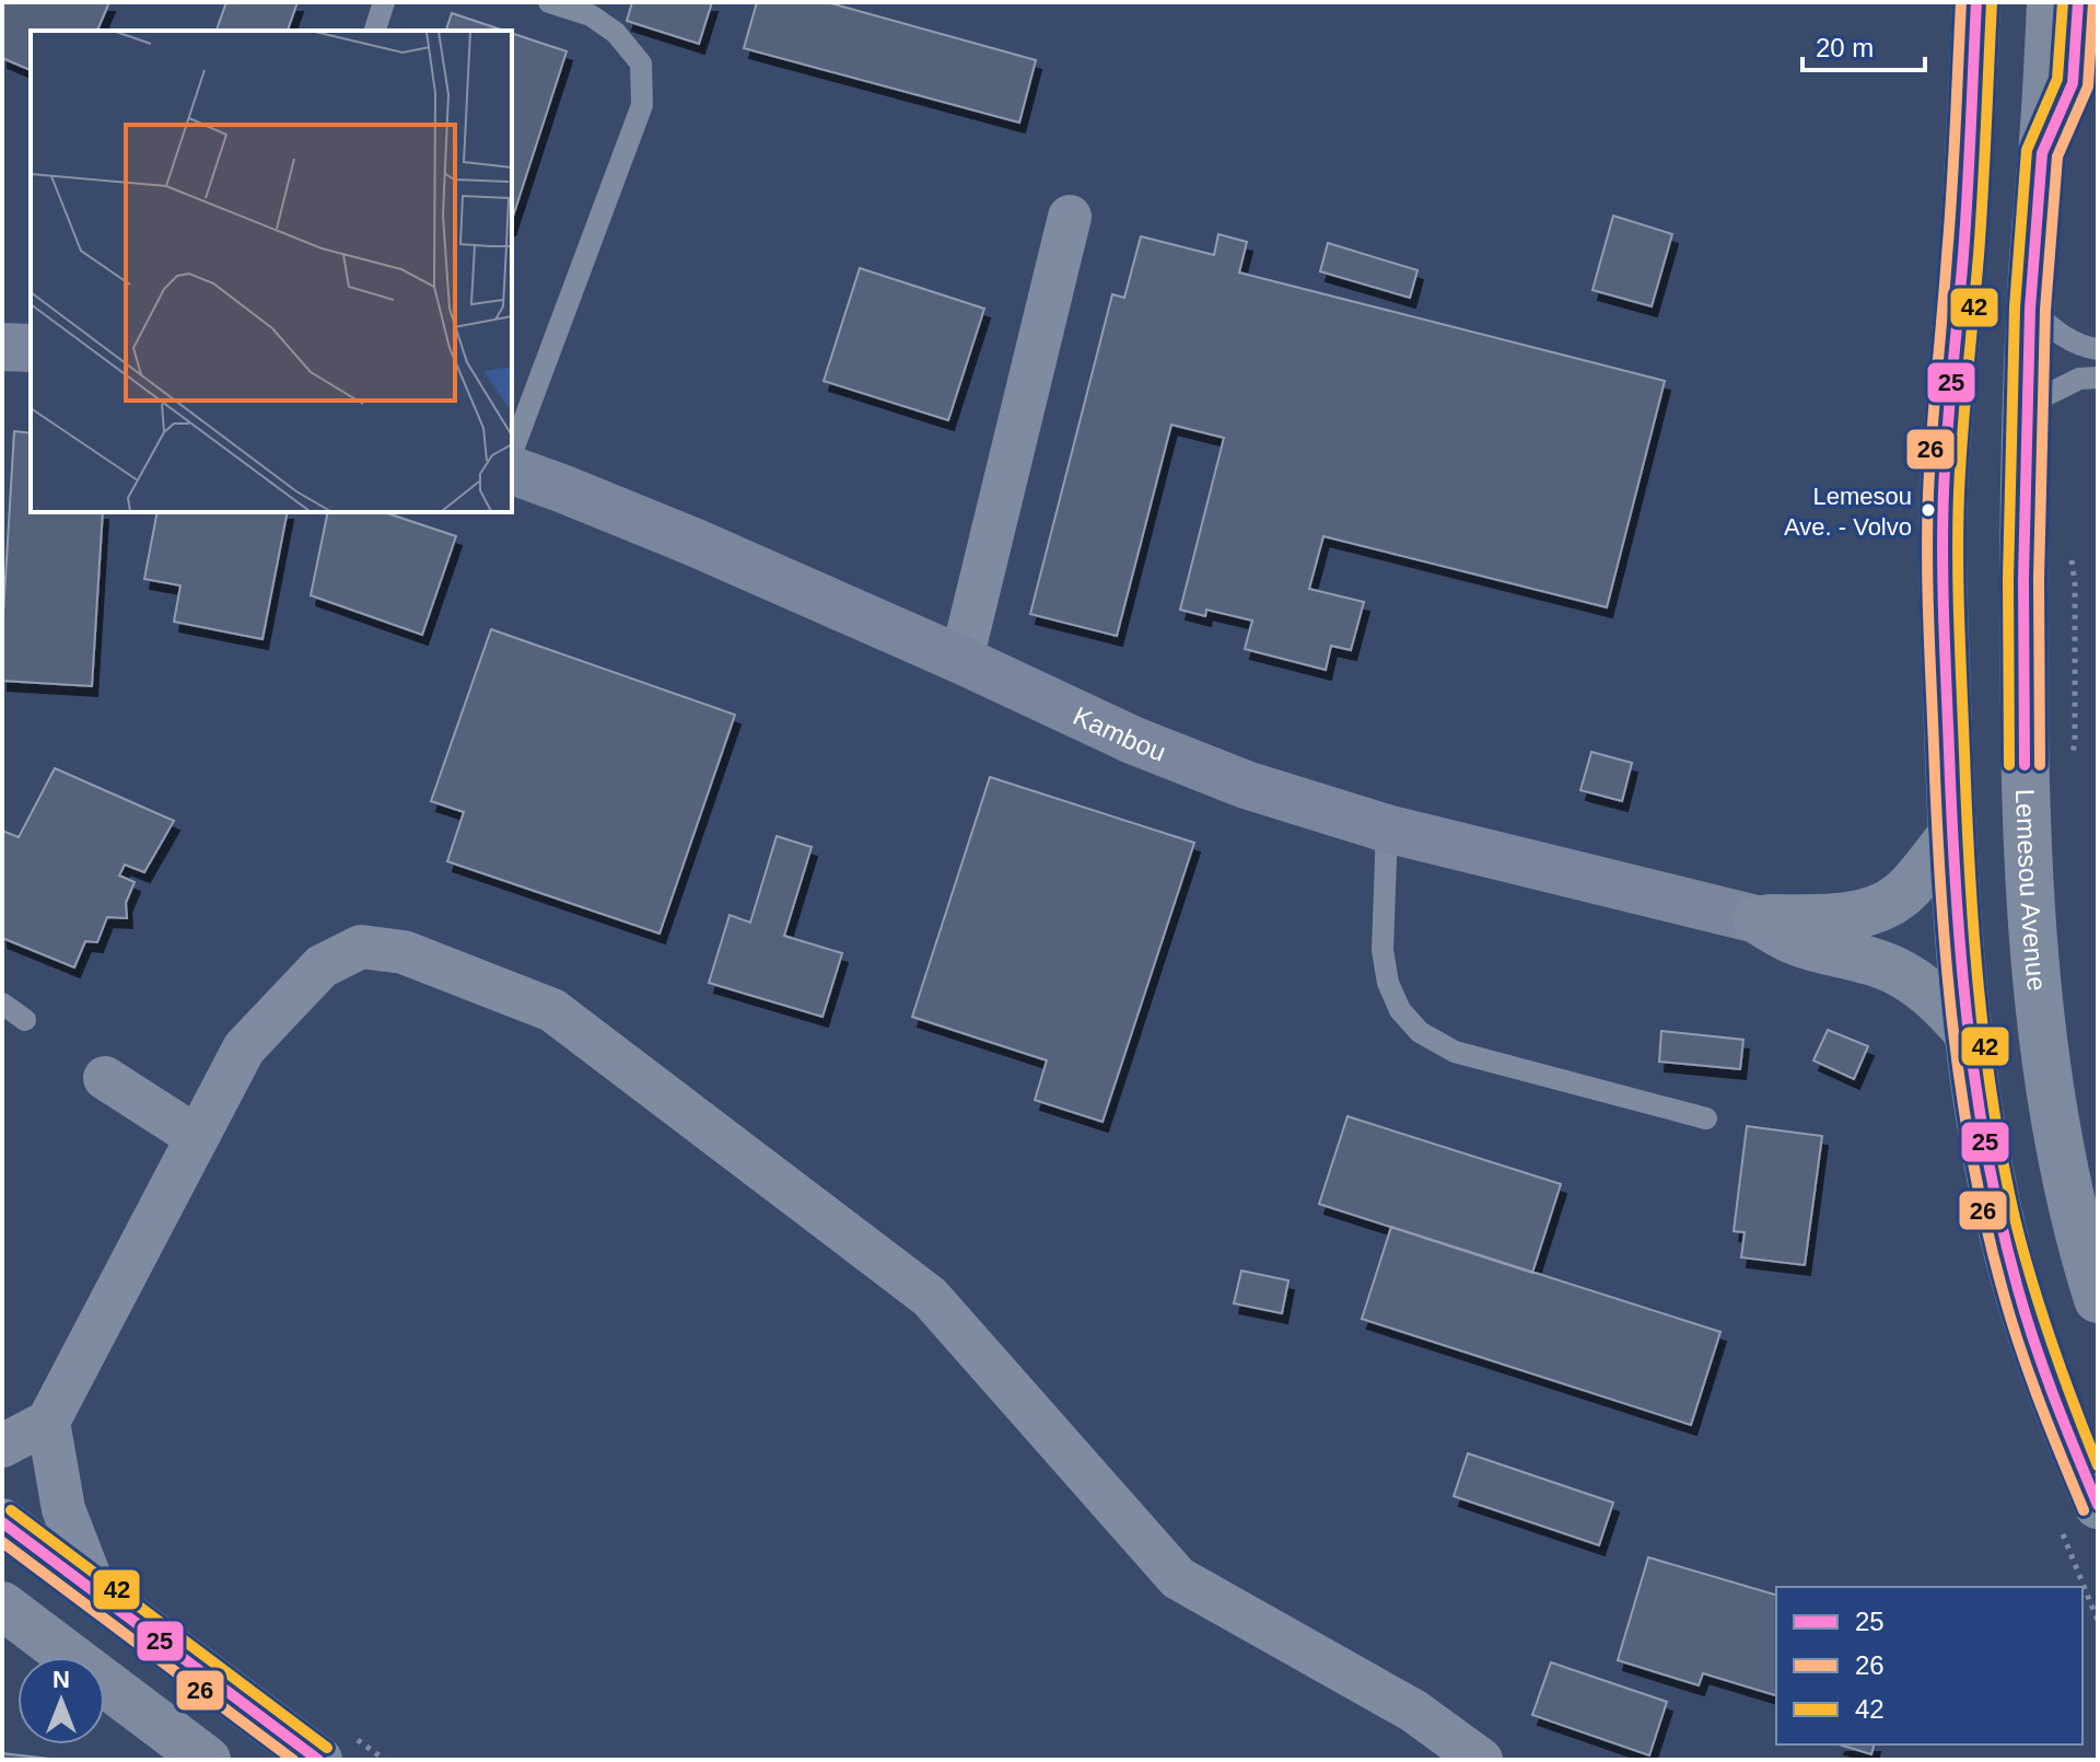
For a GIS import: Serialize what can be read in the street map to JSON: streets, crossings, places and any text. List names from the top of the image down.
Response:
{
  "streets": {
    "main road": ["Lemesou Avenue"],
    "street": ["Kambou"]
  },
  "places": ["Lemesou Ave. - Volvo"],
  "lines": ["transit line 25", "transit line 26", "transit line 42"],
  "legend": ["25", "26", "42"],
  "scale_bar": "20 m",
  "north": "top"
}
